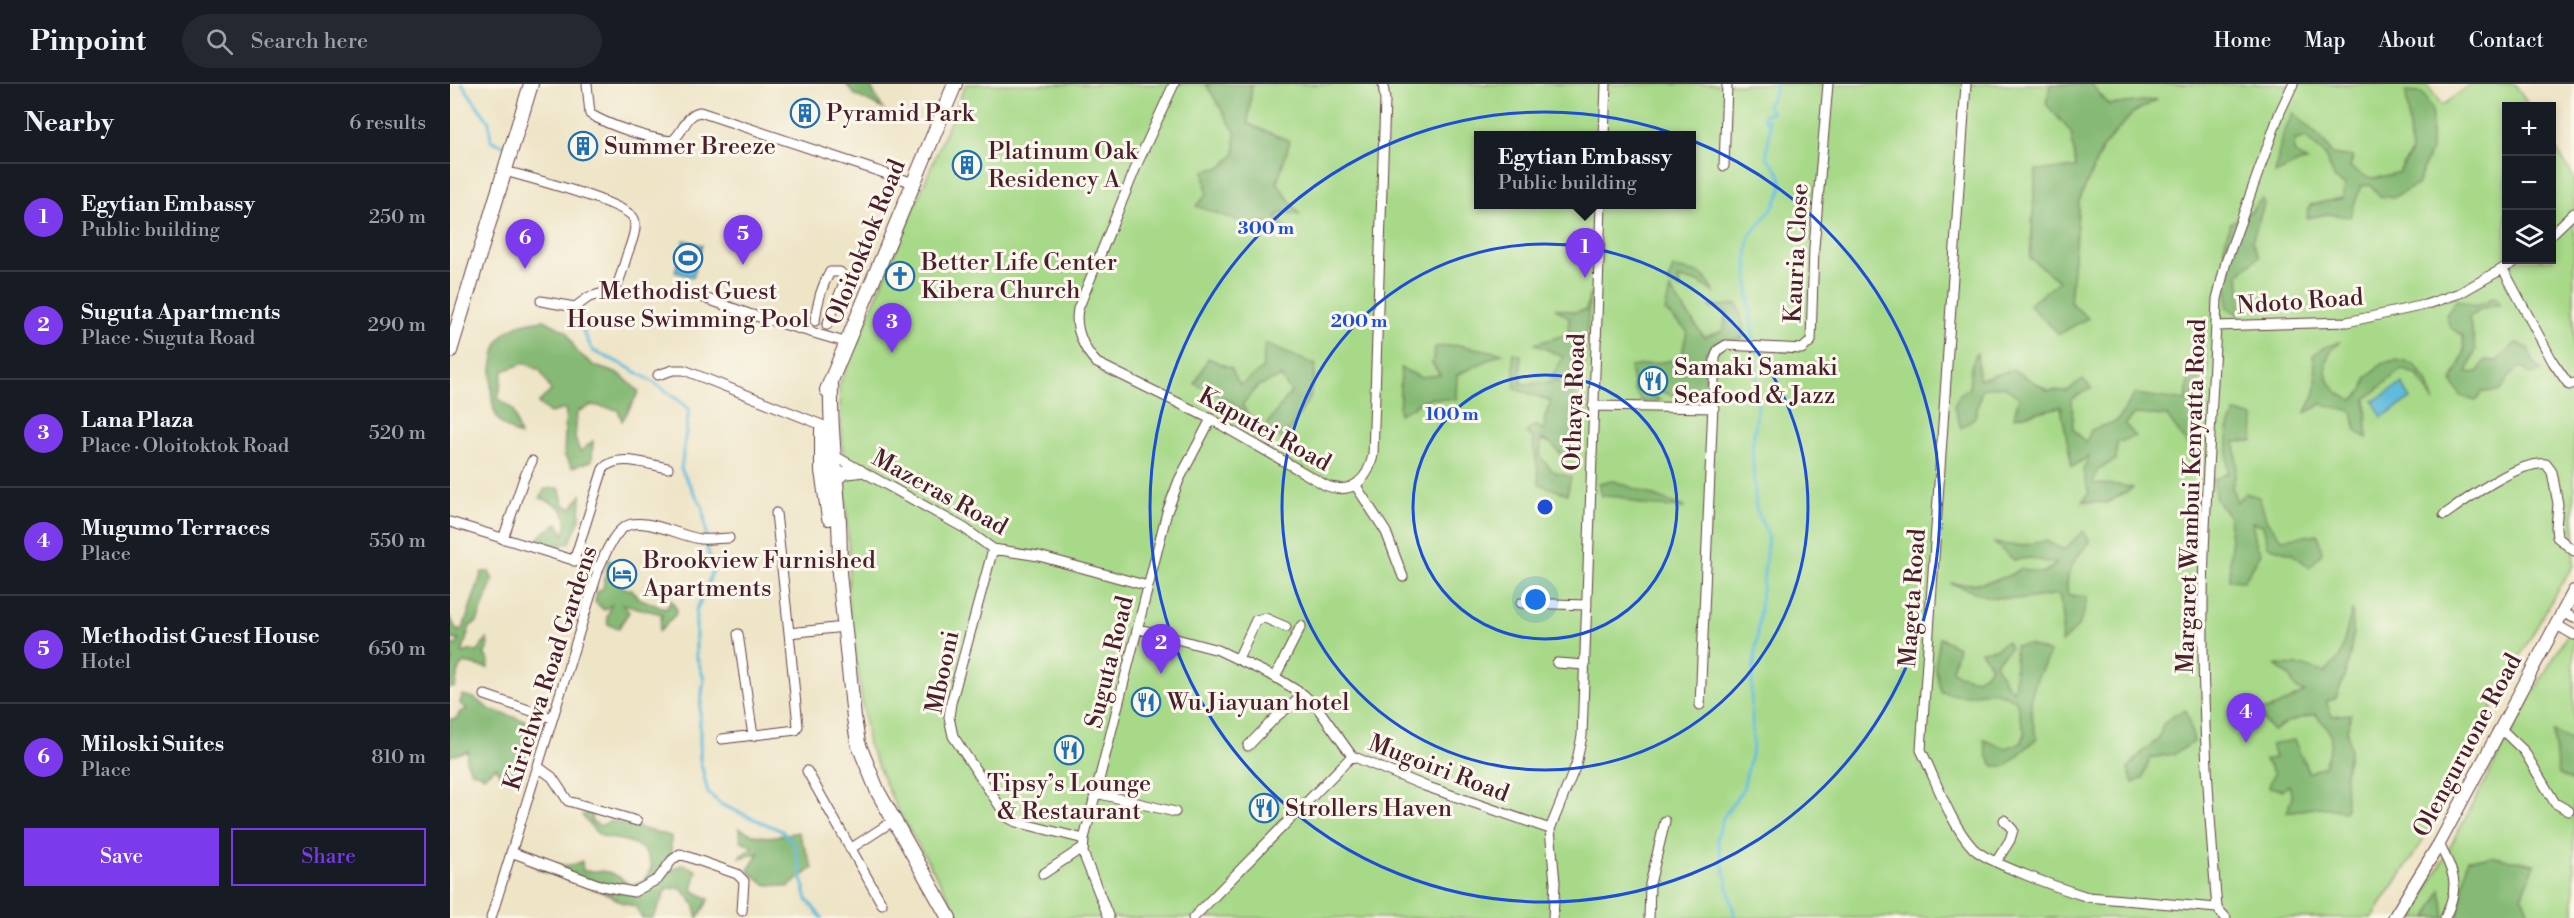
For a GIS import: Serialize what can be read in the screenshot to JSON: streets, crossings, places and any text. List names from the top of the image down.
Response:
{
  "streets": {
    "main road": ["Oloitoktok Road"],
    "street": [
      "Kauria Close",
      "Ndoto Road",
      "Othaya Road",
      "Kaputei Road",
      "Mazeras Road",
      "Margaret Wambui Kenyatta Road",
      "Mageta Road",
      "Suguta Road",
      "Kirichwa Road Gardens",
      "Mbooni",
      "Olenguruone Road",
      "Mugoiri Road"
    ]
  },
  "crossings": [
    ["Oloitoktok Road", "Mazeras Road"],
    ["Ndoto Road", "Margaret Wambui Kenyatta Road"],
    ["Othaya Road", "Mugoiri Road"],
    ["Kaputei Road", "Suguta Road"],
    ["Mazeras Road", "Suguta Road"],
    ["Mazeras Road", "Mbooni"],
    ["Margaret Wambui Kenyatta Road", "Mageta Road"],
    ["Suguta Road", "Mbooni"],
    ["Suguta Road", "Mugoiri Road"]
  ],
  "places": {
    "building": ["Pyramid Park", "Summer Breeze", "Platinum Oak Residency A"],
    "sports": ["Methodist Guest House Swimming Pool"],
    "church": ["Better Life Center Kibera Church"],
    "restaurant": [
      "Samaki Samaki Seafood & Jazz",
      "Wu Jiayuan hotel",
      "Tipsy’s Lounge & Restaurant",
      "Strollers Haven"
    ],
    "hotel": ["Brookview Furnished Apartments"]
  },
  "page": {
    "header": "Pinpoint",
    "search": "Search here",
    "nav": [
      "Home",
      "Map",
      "About",
      "Contact"
    ],
    "heading": ["Nearby", "6 results"],
    "map_buttons": ["+", "−"],
    "popup": ["Egytian Embassy", "Public building"],
    "list": [
      {
        "mark": "1",
        "name": "Egytian Embassy",
        "note": "Public building",
        "value": "250 m"
      },
      {
        "mark": "2",
        "name": "Suguta Apartments",
        "note": "Place · Suguta Road",
        "value": "290 m"
      },
      {
        "mark": "3",
        "name": "Lana Plaza",
        "note": "Place · Oloitoktok Road",
        "value": "520 m"
      },
      {
        "mark": "4",
        "name": "Mugumo Terraces",
        "note": "Place",
        "value": "550 m"
      },
      {
        "mark": "5",
        "name": "Methodist Guest House",
        "note": "Hotel",
        "value": "650 m"
      },
      {
        "mark": "6",
        "name": "Miloski Suites",
        "note": "Place",
        "value": "810 m"
      }
    ],
    "pins": [
      "5",
      "6",
      "1",
      "3",
      "2",
      "4"
    ],
    "buttons": ["Save", "Share"]
  },
  "rings": ["300 m", "200 m", "100 m"]
}
